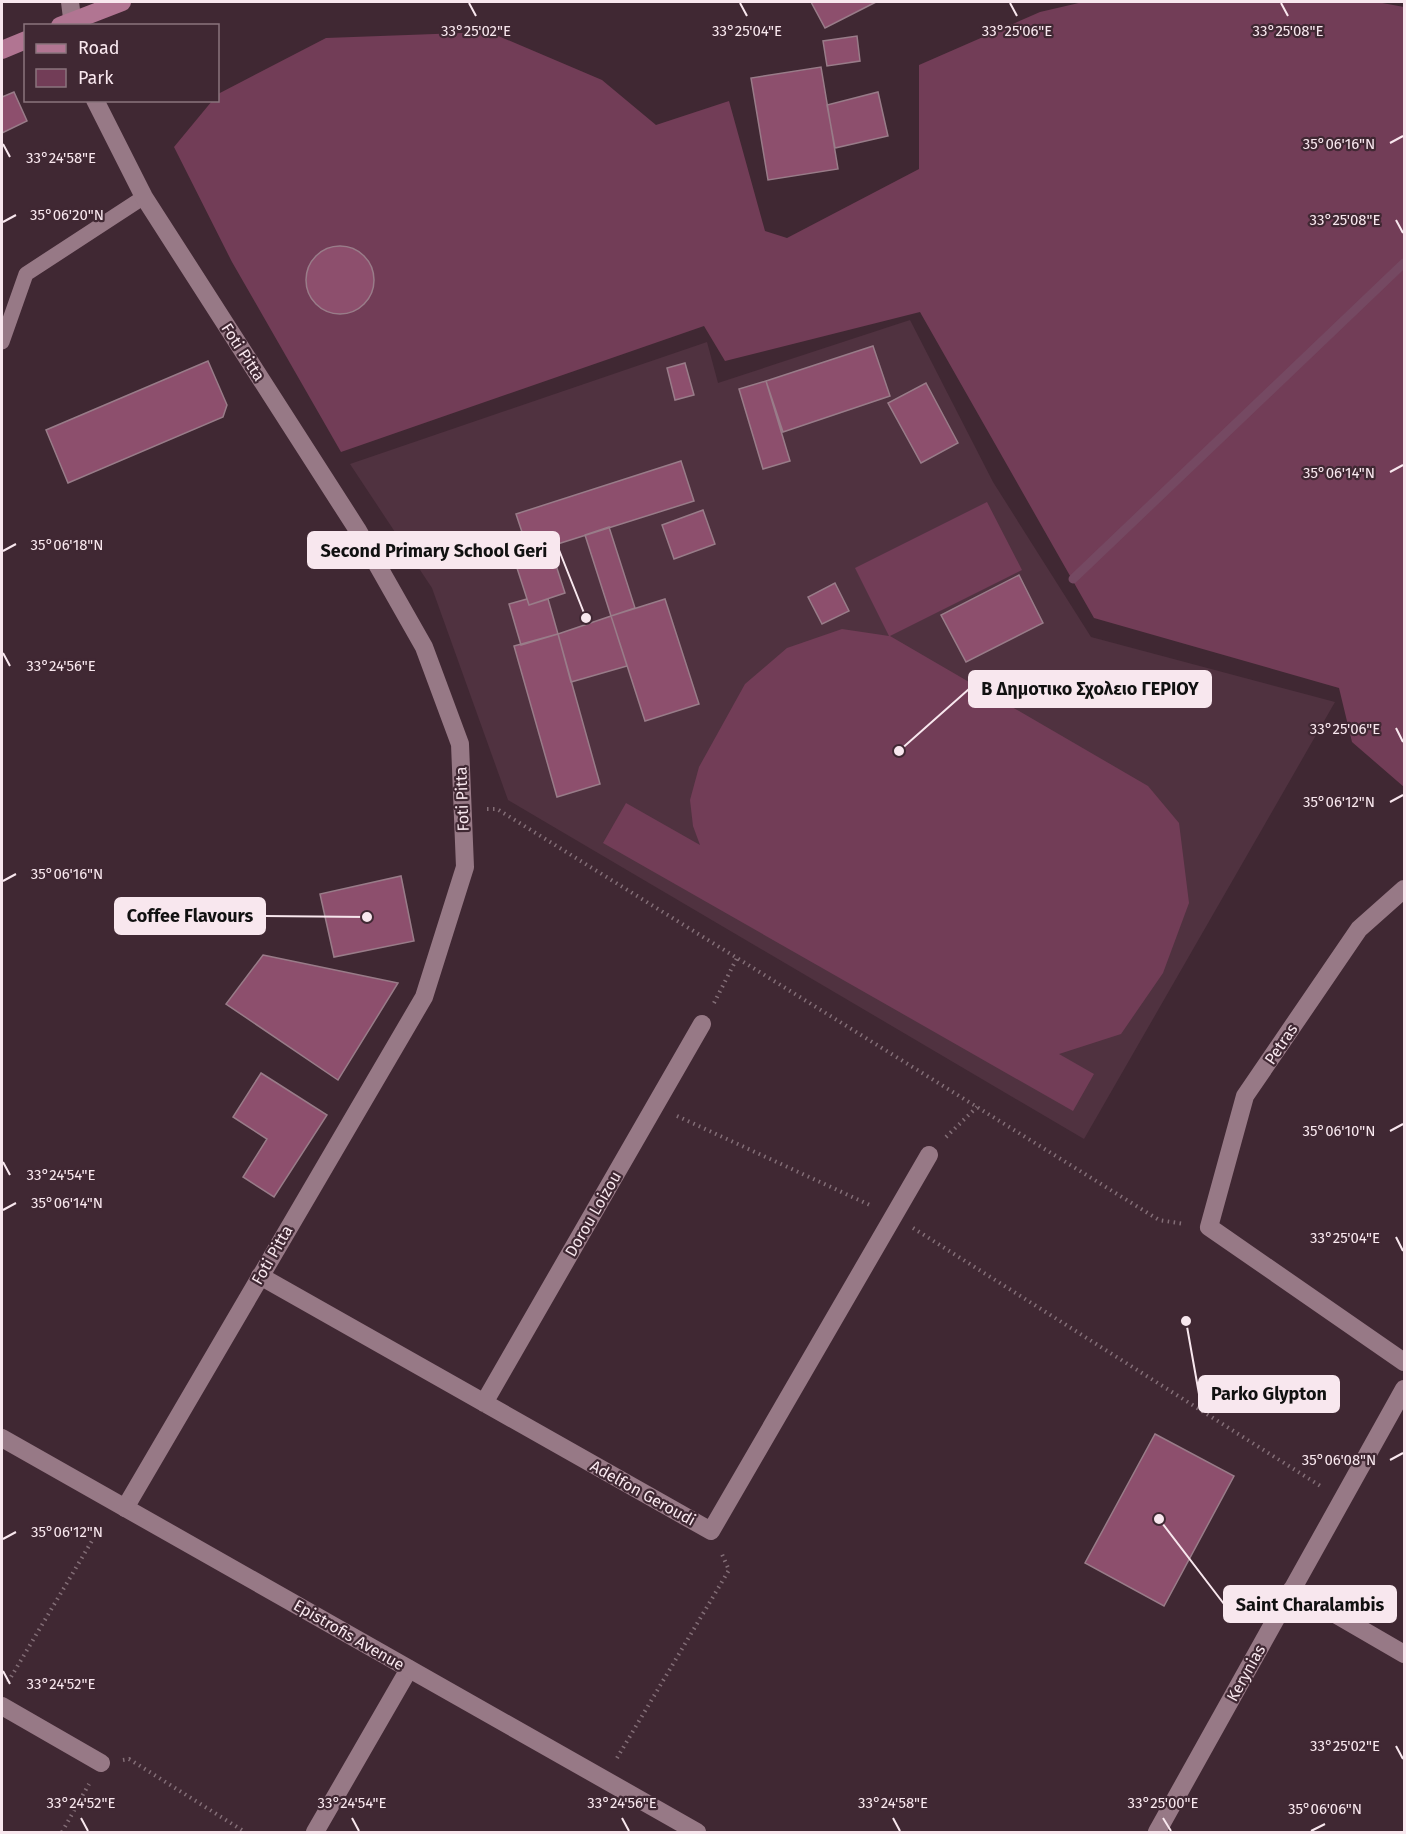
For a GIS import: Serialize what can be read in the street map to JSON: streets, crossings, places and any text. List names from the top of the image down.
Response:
{
  "streets": {
    "street": [
      "Foti Pitta",
      "Petras",
      "Dorou Loizou",
      "Adelfon Geroudi",
      "Epistrofis Avenue",
      "Kerynias"
    ]
  },
  "crossings": [
    ["Foti Pitta", "Adelfon Geroudi"],
    ["Foti Pitta", "Epistrofis Avenue"],
    ["Dorou Loizou", "Adelfon Geroudi"]
  ],
  "places": [
    "Second Primary School Geri",
    "Β Δημοτικο Σχολειο ΓΕΡΙΟΥ",
    "Coffee Flavours",
    "Parko Glypton",
    "Saint Charalambis"
  ],
  "legend": ["Road", "Park"],
  "coordinates": [
    "33°25'02\"E",
    "33°25'04\"E",
    "33°25'06\"E",
    "33°25'08\"E",
    "35°06'16\"N",
    "33°24'58\"E",
    "35°06'20\"N",
    "35°06'14\"N",
    "35°06'18\"N",
    "33°24'56\"E",
    "35°06'12\"N",
    "35°06'10\"N",
    "33°24'54\"E",
    "35°06'08\"N",
    "33°24'52\"E",
    "33°25'00\"E",
    "35°06'06\"N"
  ]
}
